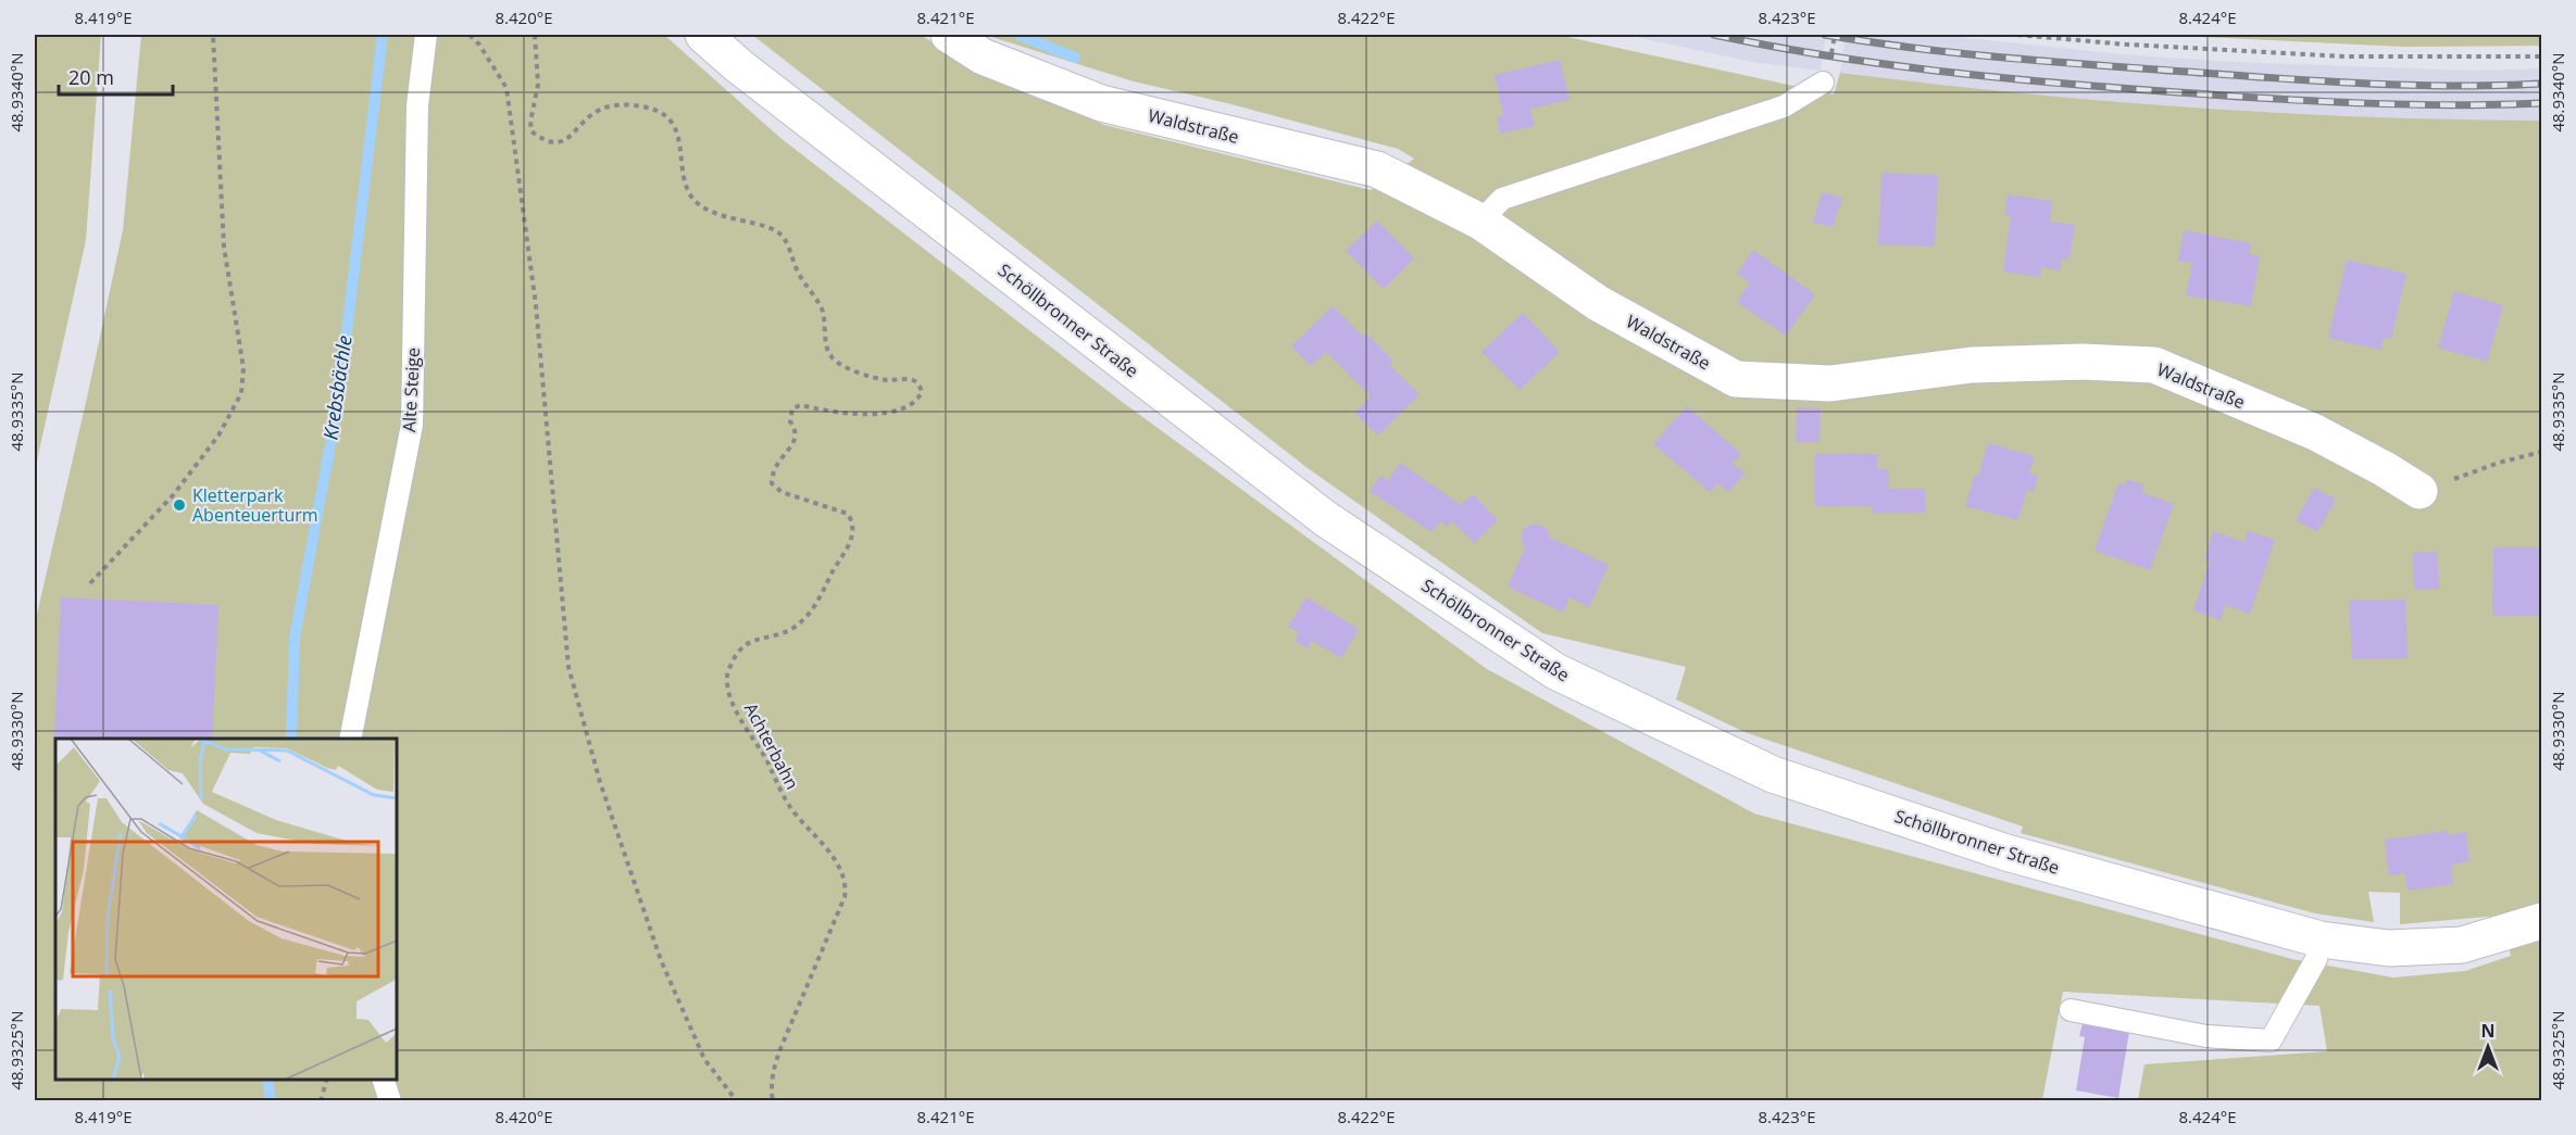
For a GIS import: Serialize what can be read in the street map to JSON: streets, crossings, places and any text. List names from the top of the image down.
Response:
{
  "streets": {
    "main road": ["Waldstraße", "Schöllbronner Straße"],
    "lane": ["Alte Steige"],
    "path": ["Achterbahn"]
  },
  "water": ["Krebsbächle"],
  "places": ["Kletterpark Abenteuerturm"],
  "scale_bar": "20 m",
  "north": "top",
  "coordinates": [
    "8.419°E",
    "8.420°E",
    "8.421°E",
    "8.422°E",
    "8.423°E",
    "8.424°E",
    "48.9340°N",
    "48.9335°N",
    "48.9330°N",
    "48.9325°N"
  ]
}
